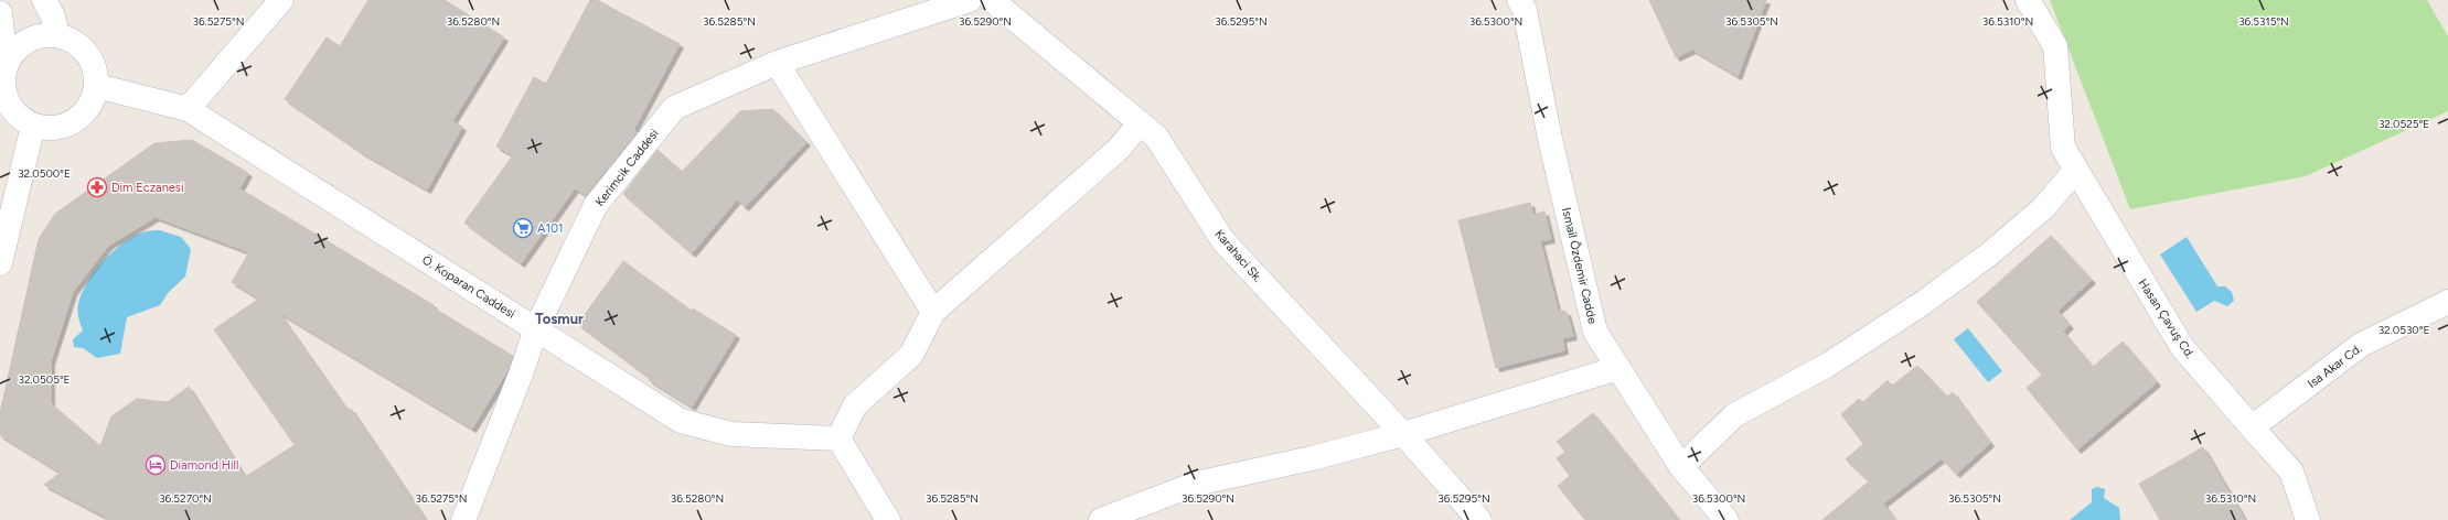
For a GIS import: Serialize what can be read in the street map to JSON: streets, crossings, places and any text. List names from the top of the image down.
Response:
{
  "streets": {
    "street": [
      "Kerimcik Caddesi",
      "Karahaci Sk.",
      "Ismail Ôzdemir Cadde",
      "Ö. Koparan Caddesi",
      "Hasan Çavuş Cd.",
      "Isa Akar Cd."
    ]
  },
  "crossings": [
    ["Kerimcik Caddesi", "Ö. Koparan Caddesi"],
    ["Hasan Çavuş Cd.", "Isa Akar Cd."]
  ],
  "districts": ["Tosmur"],
  "places": {
    "pharmacy": ["Dim Eczanesi"],
    "supermarket": ["A101"],
    "hotel": ["Diamond Hill"]
  },
  "coordinates": [
    "36.5275°N",
    "36.5280°N",
    "36.5285°N",
    "36.5290°N",
    "36.5295°N",
    "36.5305°N",
    "36.5300°N",
    "36.5310°N",
    "36.5315°N",
    "32.0525°E",
    "32.0500°E",
    "32.0530°E",
    "32.0505°E",
    "36.5270°N"
  ]
}
